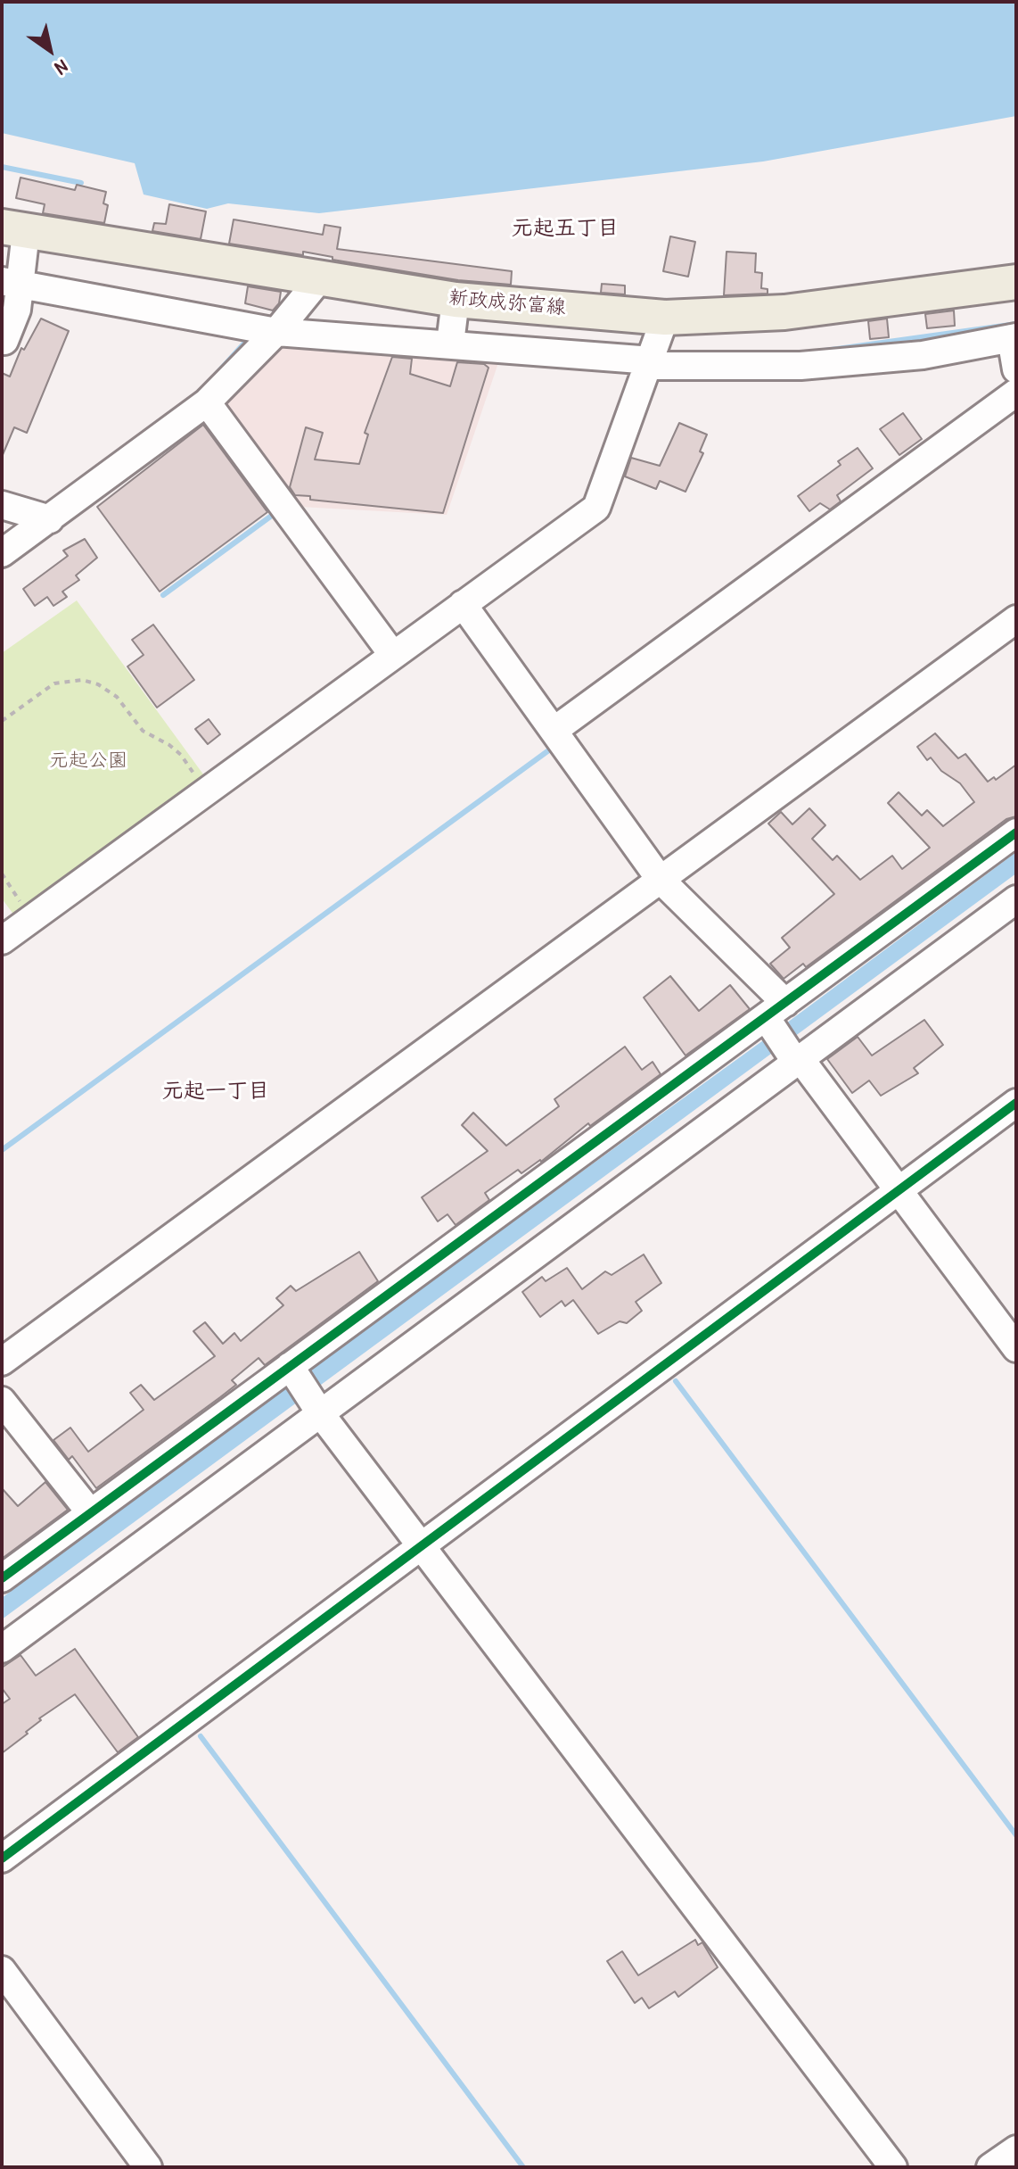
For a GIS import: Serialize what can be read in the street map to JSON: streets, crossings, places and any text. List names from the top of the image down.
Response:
{
  "streets": {
    "main road": ["新政成弥富線"]
  },
  "districts": ["元起五丁目", "元起一丁目"],
  "parks": ["元起公園"],
  "north": "bottom right"
}
